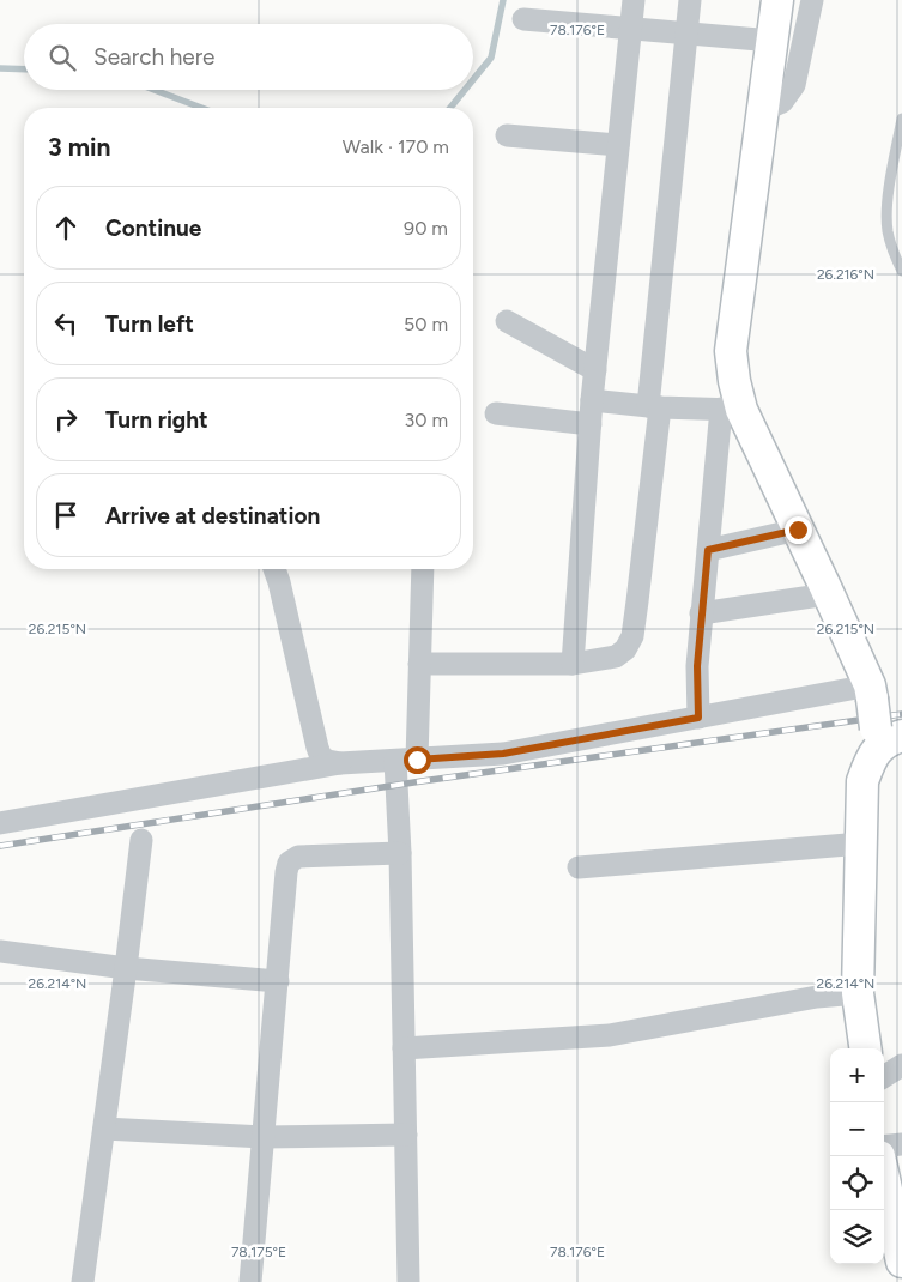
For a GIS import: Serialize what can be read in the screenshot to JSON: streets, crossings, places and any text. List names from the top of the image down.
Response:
{
  "page": {
    "search": "Search here",
    "heading": ["3 min", "Walk · 170 m"],
    "list": [
      ["Continue", "90 m"],
      ["Turn left", "50 m"],
      ["Turn right", "30 m"],
      "Arrive at destination"
    ],
    "map_buttons": ["+", "−"]
  },
  "coordinates": [
    "78.176°E",
    "26.216°N",
    "26.215°N",
    "26.214°N",
    "78.175°E"
  ]
}
